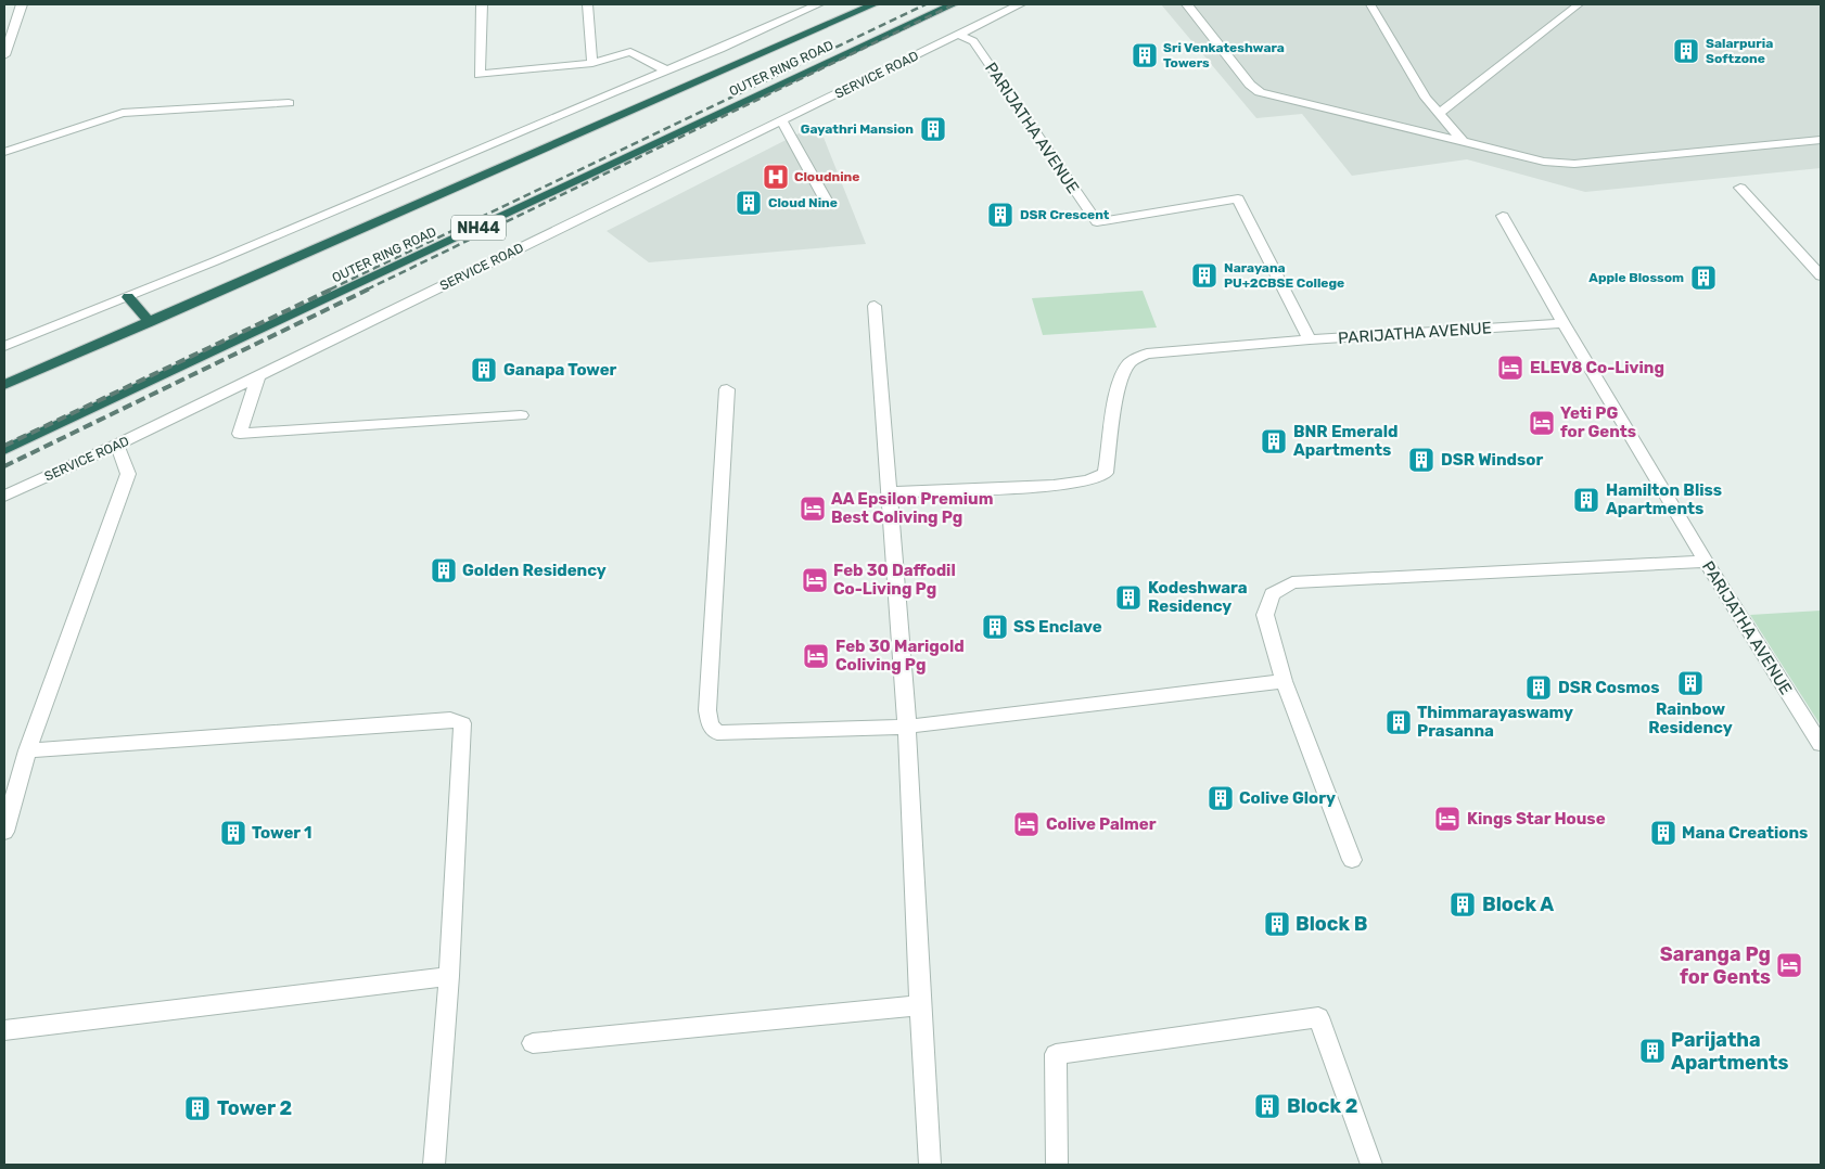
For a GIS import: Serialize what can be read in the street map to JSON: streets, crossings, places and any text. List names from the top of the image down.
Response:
{
  "streets": {
    "highway": ["OUTER RING ROAD", "NH44"],
    "street": ["SERVICE ROAD", "PARIJATHA AVENUE"]
  },
  "crossings": [
    ["SERVICE ROAD", "PARIJATHA AVENUE"]
  ],
  "places": {
    "building": [
      "Salarpuria Softzone",
      "Sri Venkateshwara Towers",
      "Gayathri Mansion",
      "Cloud Nine",
      "DSR Crescent",
      "Narayana PU+2CBSE College",
      "Apple Blossom",
      "Ganapa Tower",
      "BNR Emerald Apartments",
      "DSR Windsor",
      "Hamilton Bliss Apartments",
      "Golden Residency",
      "Kodeshwara Residency",
      "SS Enclave",
      "Rainbow Residency",
      "DSR Cosmos",
      "Thimmarayaswamy Prasanna",
      "Colive Glory",
      "Tower 1",
      "Mana Creations",
      "Block A",
      "Block B",
      "Parijatha Apartments",
      "Block 2",
      "Tower 2"
    ],
    "hospital": ["Cloudnine"],
    "hotel": [
      "ELEV8 Co-Living",
      "Yeti PG for Gents",
      "AA Epsilon Premium Best Coliving Pg",
      "Feb 30 Daffodil Co-Living Pg",
      "Feb 30 Marigold Coliving Pg",
      "Kings Star House",
      "Colive Palmer",
      "Saranga Pg for Gents"
    ]
  }
}
